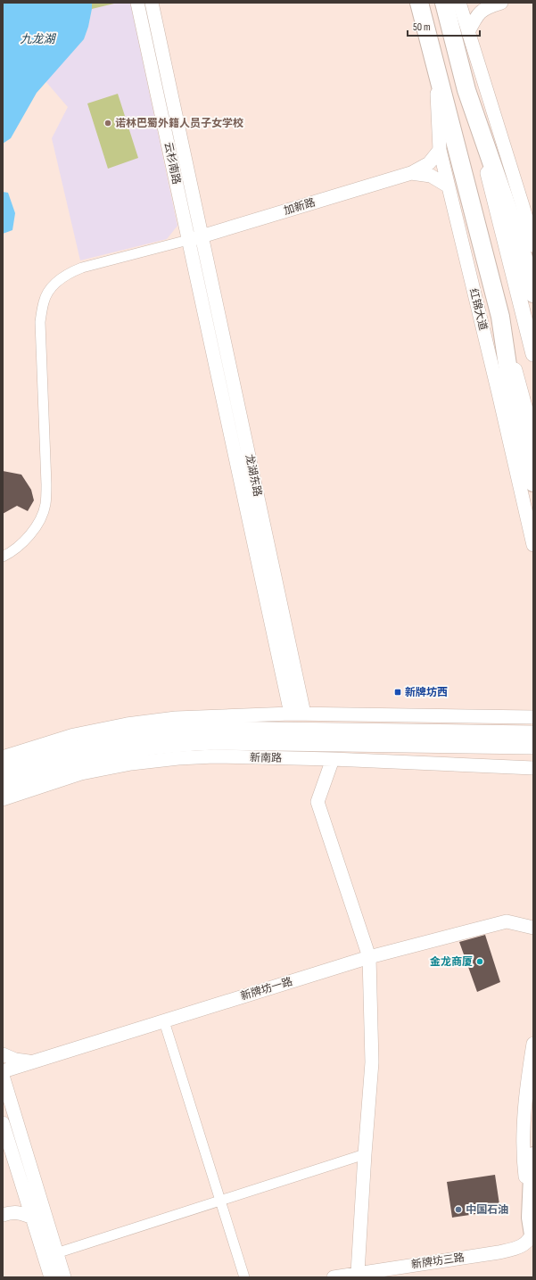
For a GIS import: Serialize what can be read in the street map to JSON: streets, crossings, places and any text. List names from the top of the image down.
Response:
{
  "streets": {
    "highway": ["红锦大道"],
    "main road": ["新南路"],
    "street": [
      "云杉南路",
      "加新路",
      "龙湖东路",
      "新牌坊一路",
      "新牌坊三路"
    ]
  },
  "crossings": [
    ["云杉南路", "加新路"],
    ["云杉南路", "龙湖东路"],
    ["加新路", "龙湖东路"]
  ],
  "water": ["九龙湖"],
  "places": {
    "other": ["诺林巴蜀外籍人员子女学校", "金龙商厦", "中国石油"],
    "transit": ["新牌坊西"]
  },
  "scale_bar": "50 m"
}
